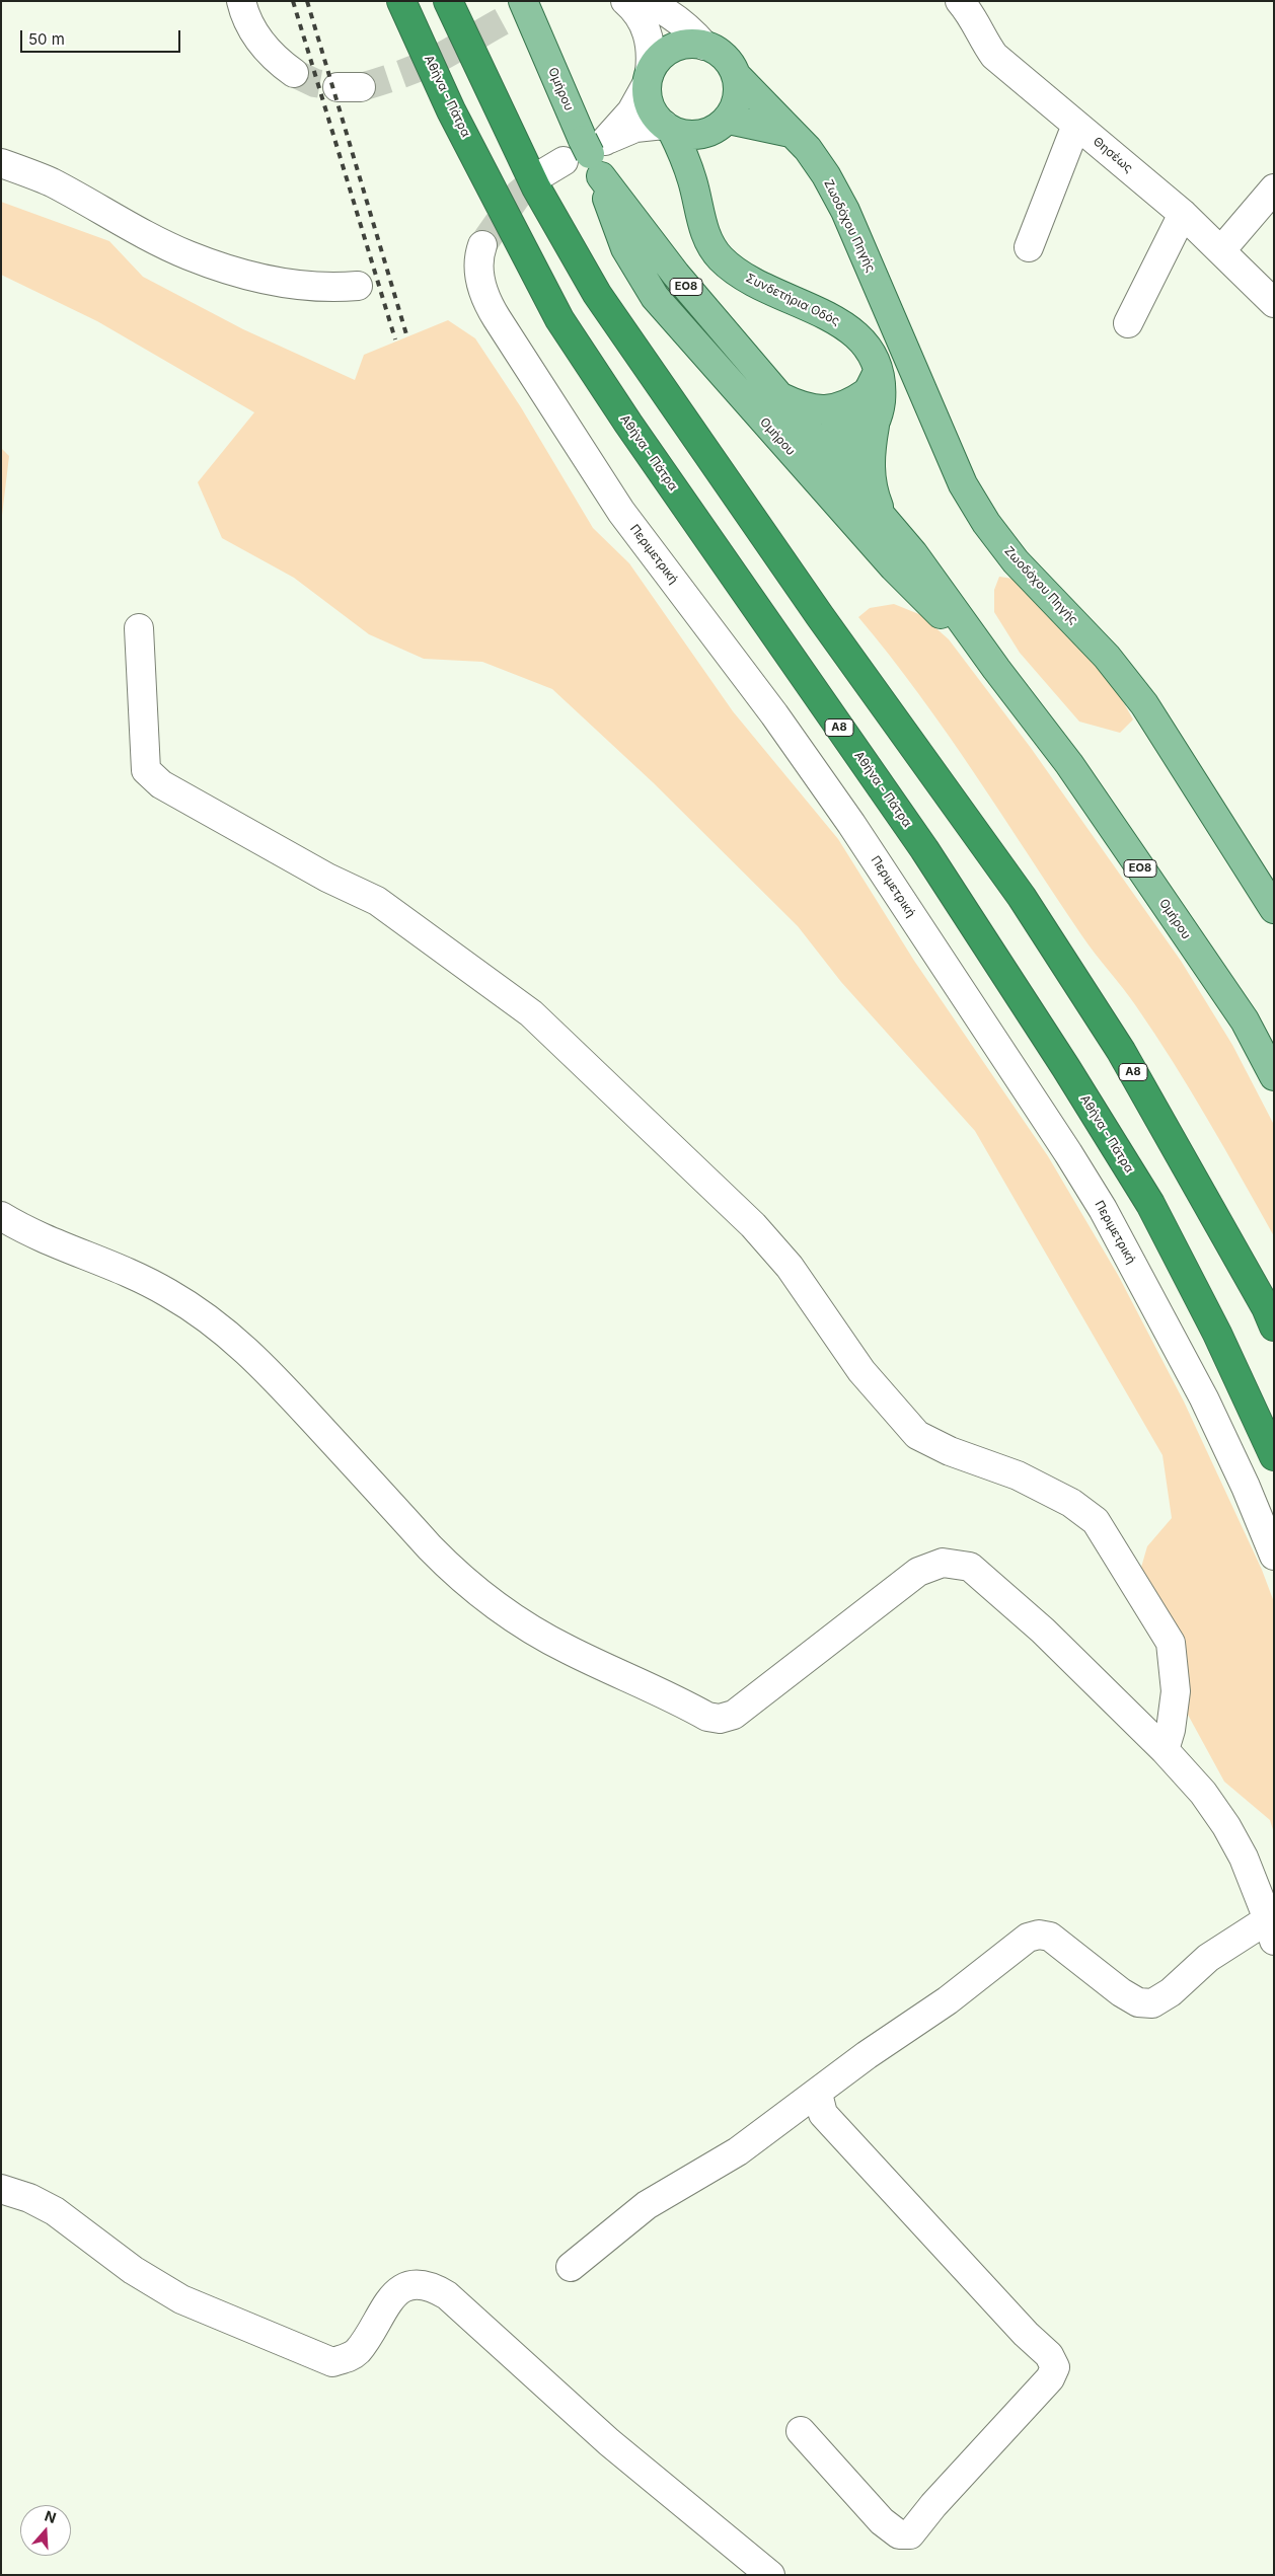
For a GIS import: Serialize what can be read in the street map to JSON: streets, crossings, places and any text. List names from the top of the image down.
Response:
{
  "streets": {
    "highway": ["Αθήνα - Πάτρα", "Α8"],
    "main road": [
      "Ομήρου",
      "Ζωοδόχου Πηγής",
      "ΕΟ8",
      "Συνδετήρια Οδός"
    ],
    "street": ["Θησέως", "Περιμετρική"]
  },
  "crossings": [
    ["Ομήρου", "Συνδετήρια Οδός"],
    ["Ζωοδόχου Πηγής", "Συνδετήρια Οδός"]
  ],
  "scale_bar": "50 m",
  "north": "top"
}
